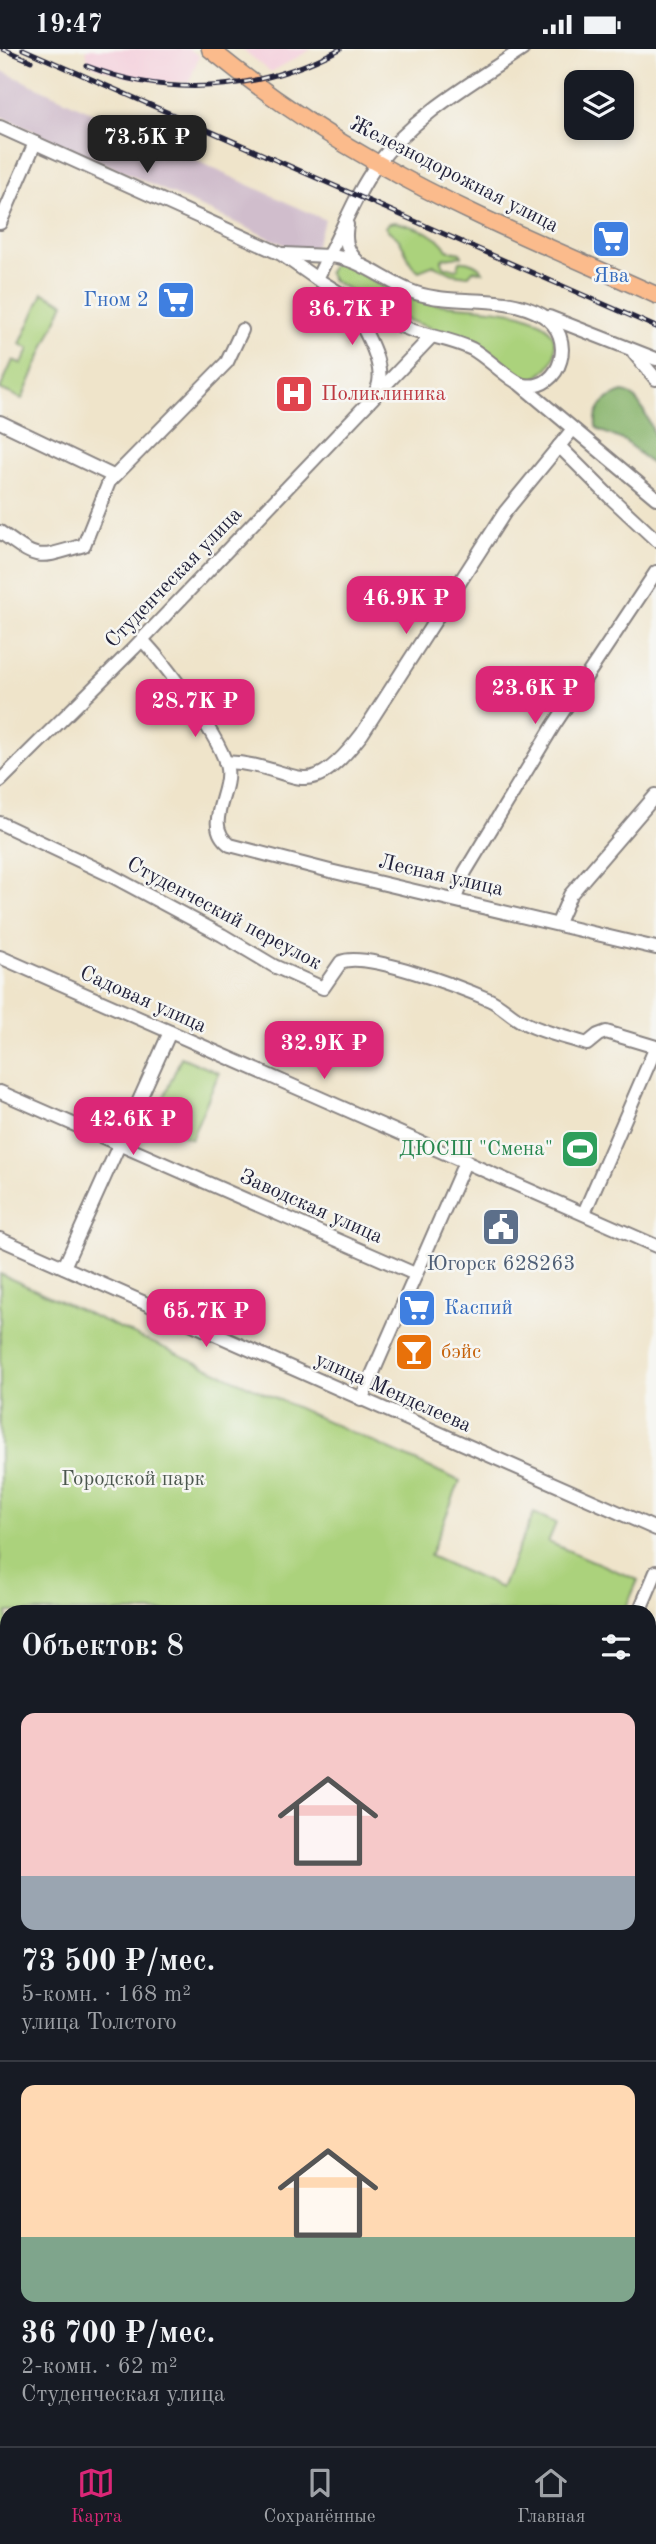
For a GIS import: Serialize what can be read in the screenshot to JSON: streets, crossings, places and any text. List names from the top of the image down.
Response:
{
  "streets": {
    "main road": ["Железнодорожная улица"],
    "street": [
      "Студенческая улица",
      "Лесная улица",
      "Студенческий переулок",
      "Садовая улица",
      "Заводская улица",
      "улица Менделеева"
    ]
  },
  "parks": ["Городской парк"],
  "places": {
    "supermarket": ["Ява", "Гном 2", "Каспий"],
    "hospital": ["Поликлиника"],
    "sports": ["ДЮСШ \"Смена\""],
    "public building": ["Югорск 628263"],
    "bar": ["бэйс"]
  },
  "page": {
    "status": "19:47",
    "price": [
      "73.5K ₽",
      "36.7K ₽",
      "46.9K ₽",
      "23.6K ₽",
      "28.7K ₽",
      "32.9K ₽",
      "42.6K ₽",
      "65.7K ₽"
    ],
    "heading": "Объектов: 8",
    "list": [
      {
        "name": "73 500 ₽/мес.",
        "note": "5-комн. · 168 m² · улица Толстого"
      },
      {
        "name": "36 700 ₽/мес.",
        "note": "2-комн. · 62 m² · Студенческая улица"
      }
    ],
    "tabs": ["Карта", "Сохранённые", "Главная"]
  }
}
